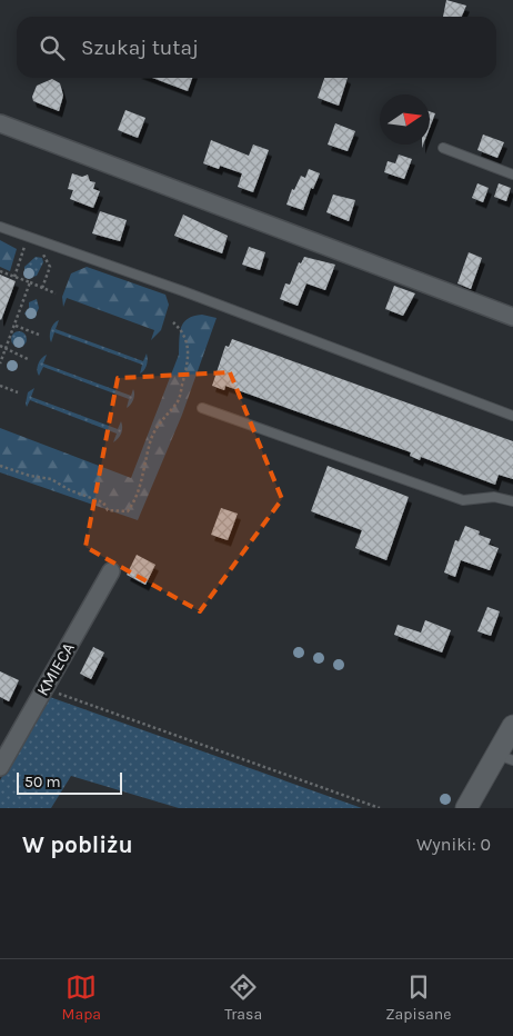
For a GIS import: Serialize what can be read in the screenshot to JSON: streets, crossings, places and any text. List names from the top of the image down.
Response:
{
  "streets": {
    "street": ["KMIECA"]
  },
  "scale_bar": "50 m",
  "north": "right",
  "page": {
    "search": "Szukaj tutaj",
    "scale": "50 m",
    "heading": ["W pobliżu", "Wyniki: 0"],
    "nav": ["Mapa", "Trasa", "Zapisane"]
  }
}
